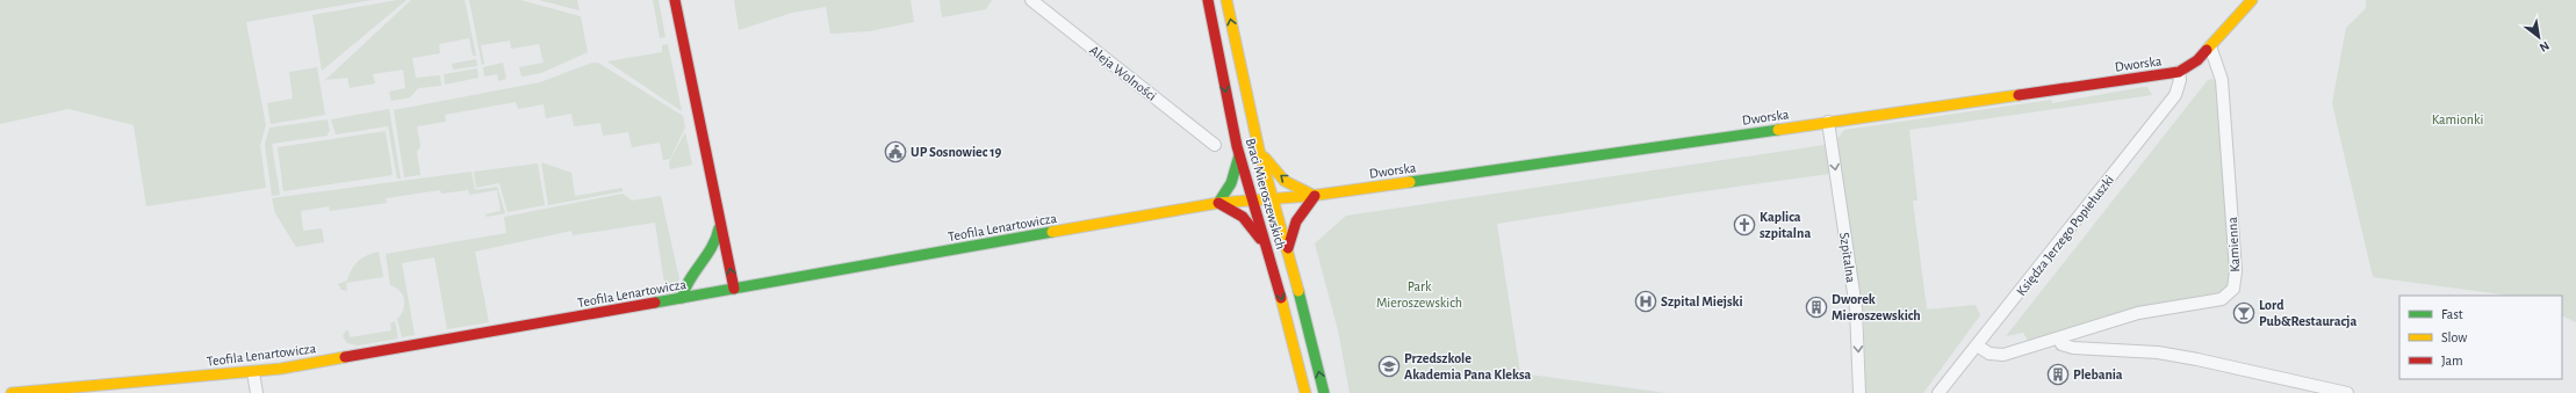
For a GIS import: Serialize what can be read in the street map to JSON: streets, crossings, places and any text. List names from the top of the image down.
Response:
{
  "streets": {
    "street": [
      "Dworska",
      "Aleja Wolności",
      "Braci Mieroszewskich",
      "Teofila Lenartowicza",
      "Księdza Jerzego Popiełuszki",
      "Kamienna",
      "Szpitalna"
    ]
  },
  "crossings": [
    ["Dworska", "Braci Mieroszewskich"],
    ["Dworska", "Teofila Lenartowicza"],
    ["Dworska", "Księdza Jerzego Popiełuszki"],
    ["Dworska", "Kamienna"],
    ["Dworska", "Szpitalna"],
    ["Braci Mieroszewskich", "Teofila Lenartowicza"],
    ["Księdza Jerzego Popiełuszki", "Kamienna"]
  ],
  "one_way": ["Szpitalna"],
  "parks": ["Kamionki", "Park Mieroszewskich"],
  "places": {
    "public building": ["UP Sosnowiec 19"],
    "church": ["Kaplica szpitalna"],
    "hospital": ["Szpital Miejski"],
    "building": ["Dworek Mieroszewskich", "Plebania"],
    "bar": ["Lord Pub&Restauracja"],
    "school or university": ["Przedszkole Akademia Pana Kleksa"]
  },
  "legend": ["Fast", "Slow", "Jam"],
  "north": "bottom right"
}
